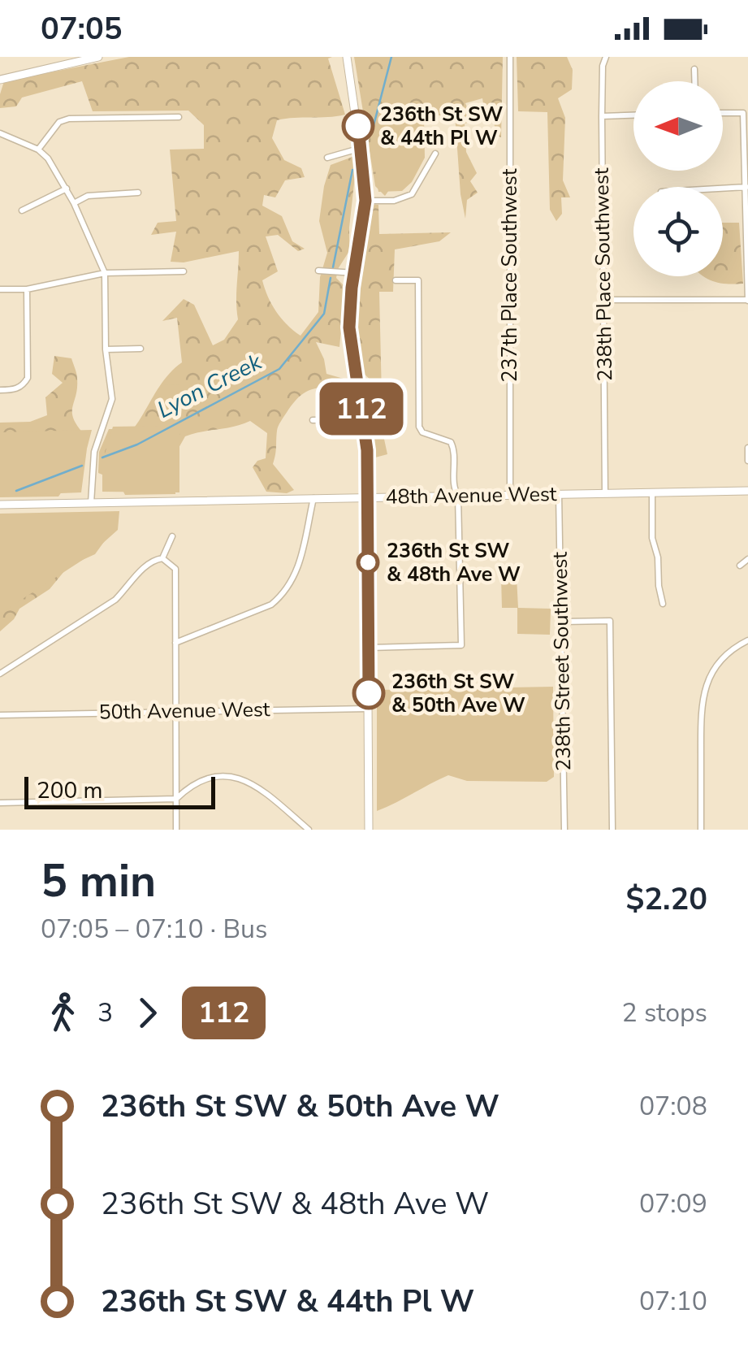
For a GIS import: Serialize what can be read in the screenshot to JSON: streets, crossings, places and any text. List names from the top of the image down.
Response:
{
  "streets": {
    "main road": ["48th Avenue West"],
    "street": [
      "238th Place Southwest",
      "237th Place Southwest",
      "238th Street Southwest",
      "50th Avenue West"
    ]
  },
  "crossings": [
    ["238th Place Southwest", "48th Avenue West"],
    ["237th Place Southwest", "48th Avenue West"],
    ["48th Avenue West", "238th Street Southwest"]
  ],
  "water": ["Lyon Creek"],
  "places": ["236th St SW & 44th Pl W", "236th St SW & 48th Ave W", "236th St SW & 50th Ave W"],
  "lines": ["bus line 112"],
  "scale_bar": "200 m",
  "north": "left",
  "page": {
    "status": "07:05",
    "on_map": "112",
    "scale": "200 m",
    "heading": ["5 min", "07:05 – 07:10 · Bus", "$2.20"],
    "legs": ["3", "112", "2 stops"],
    "list": [
      {
        "name": "236th St SW & 50th Ave W",
        "value": "07:08"
      },
      {
        "name": "236th St SW & 48th Ave W",
        "value": "07:09"
      },
      {
        "name": "236th St SW & 44th Pl W",
        "value": "07:10"
      }
    ]
  }
}
